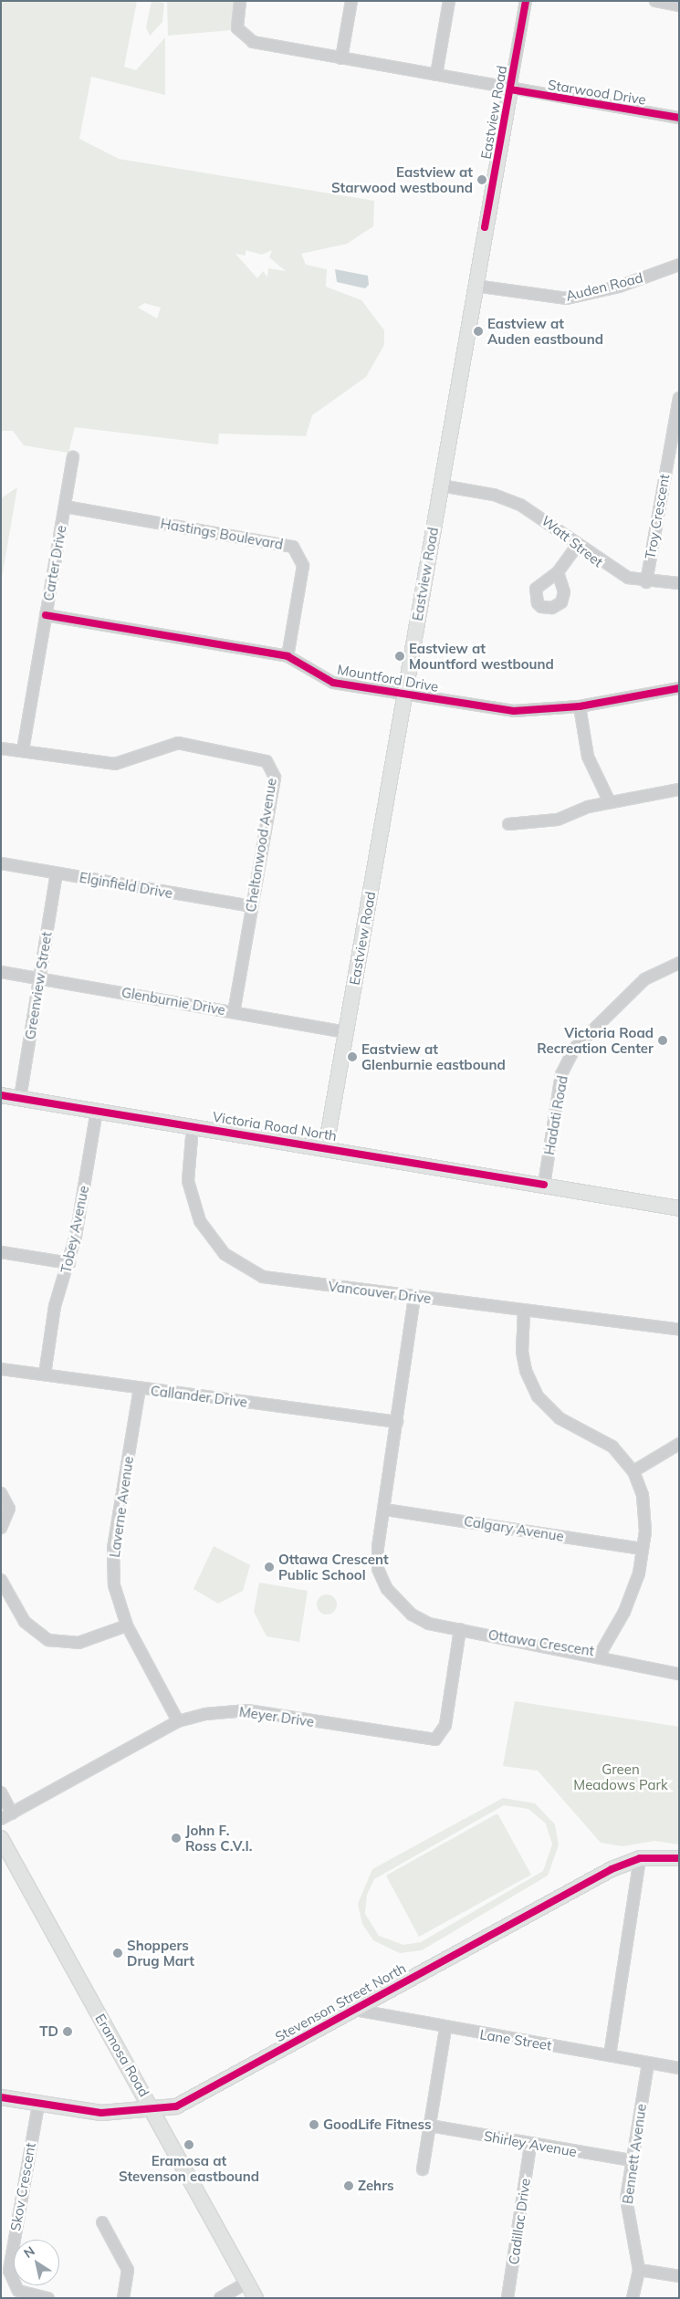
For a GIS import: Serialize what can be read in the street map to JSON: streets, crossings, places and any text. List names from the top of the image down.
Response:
{
  "streets": {
    "main road": [
      "Eastview Road",
      "Victoria Road North",
      "Stevenson Street North",
      "Eramosa Road"
    ],
    "street": [
      "Starwood Drive",
      "Auden Road",
      "Troy Crescent",
      "Hastings Boulevard",
      "Watt Street",
      "Carter Drive",
      "Mountford Drive",
      "Cheltonwood Avenue",
      "Elginfield Drive",
      "Greenview Street",
      "Glenburnie Drive",
      "Hadati Road",
      "Tobey Avenue",
      "Vancouver Drive",
      "Callander Drive",
      "Laverne Avenue",
      "Calgary Avenue",
      "Ottawa Crescent",
      "Meyer Drive",
      "Lane Street",
      "Shirley Avenue",
      "Bennett Avenue",
      "Skov Crescent",
      "Cadillac Drive"
    ]
  },
  "crossings": [
    ["Starwood Drive", "Eastview Road"],
    ["Eastview Road", "Auden Road"],
    ["Eastview Road", "Watt Street"],
    ["Eastview Road", "Mountford Drive"],
    ["Eastview Road", "Glenburnie Drive"],
    ["Eastview Road", "Victoria Road North"],
    ["Troy Crescent", "Watt Street"],
    ["Hastings Boulevard", "Carter Drive"],
    ["Hastings Boulevard", "Mountford Drive"],
    ["Carter Drive", "Mountford Drive"],
    ["Carter Drive", "Cheltonwood Avenue"],
    ["Cheltonwood Avenue", "Elginfield Drive"],
    ["Cheltonwood Avenue", "Glenburnie Drive"],
    ["Elginfield Drive", "Greenview Street"],
    ["Greenview Street", "Glenburnie Drive"],
    ["Greenview Street", "Victoria Road North"],
    ["Hadati Road", "Victoria Road North"],
    ["Victoria Road North", "Tobey Avenue"],
    ["Victoria Road North", "Vancouver Drive"],
    ["Tobey Avenue", "Callander Drive"],
    ["Vancouver Drive", "Ottawa Crescent"],
    ["Callander Drive", "Laverne Avenue"],
    ["Callander Drive", "Ottawa Crescent"],
    ["Laverne Avenue", "Meyer Drive"],
    ["Calgary Avenue", "Ottawa Crescent"],
    ["Ottawa Crescent", "Meyer Drive"],
    ["Stevenson Street North", "Lane Street"],
    ["Stevenson Street North", "Eramosa Road"],
    ["Stevenson Street North", "Skov Crescent"],
    ["Lane Street", "Bennett Avenue"],
    ["Shirley Avenue", "Bennett Avenue"],
    ["Shirley Avenue", "Cadillac Drive"]
  ],
  "parks": ["Green Meadows Park"],
  "places": [
    "Eastview at Starwood westbound",
    "Eastview at Auden eastbound",
    "Eastview at Mountford westbound",
    "Victoria Road Recreation Center",
    "Eastview at Glenburnie eastbound",
    "Ottawa Crescent Public School",
    "John F. Ross C.V.I.",
    "Shoppers Drug Mart",
    "TD",
    "GoodLife Fitness",
    "Eramosa at Stevenson eastbound",
    "Zehrs"
  ],
  "north": "top left"
}
